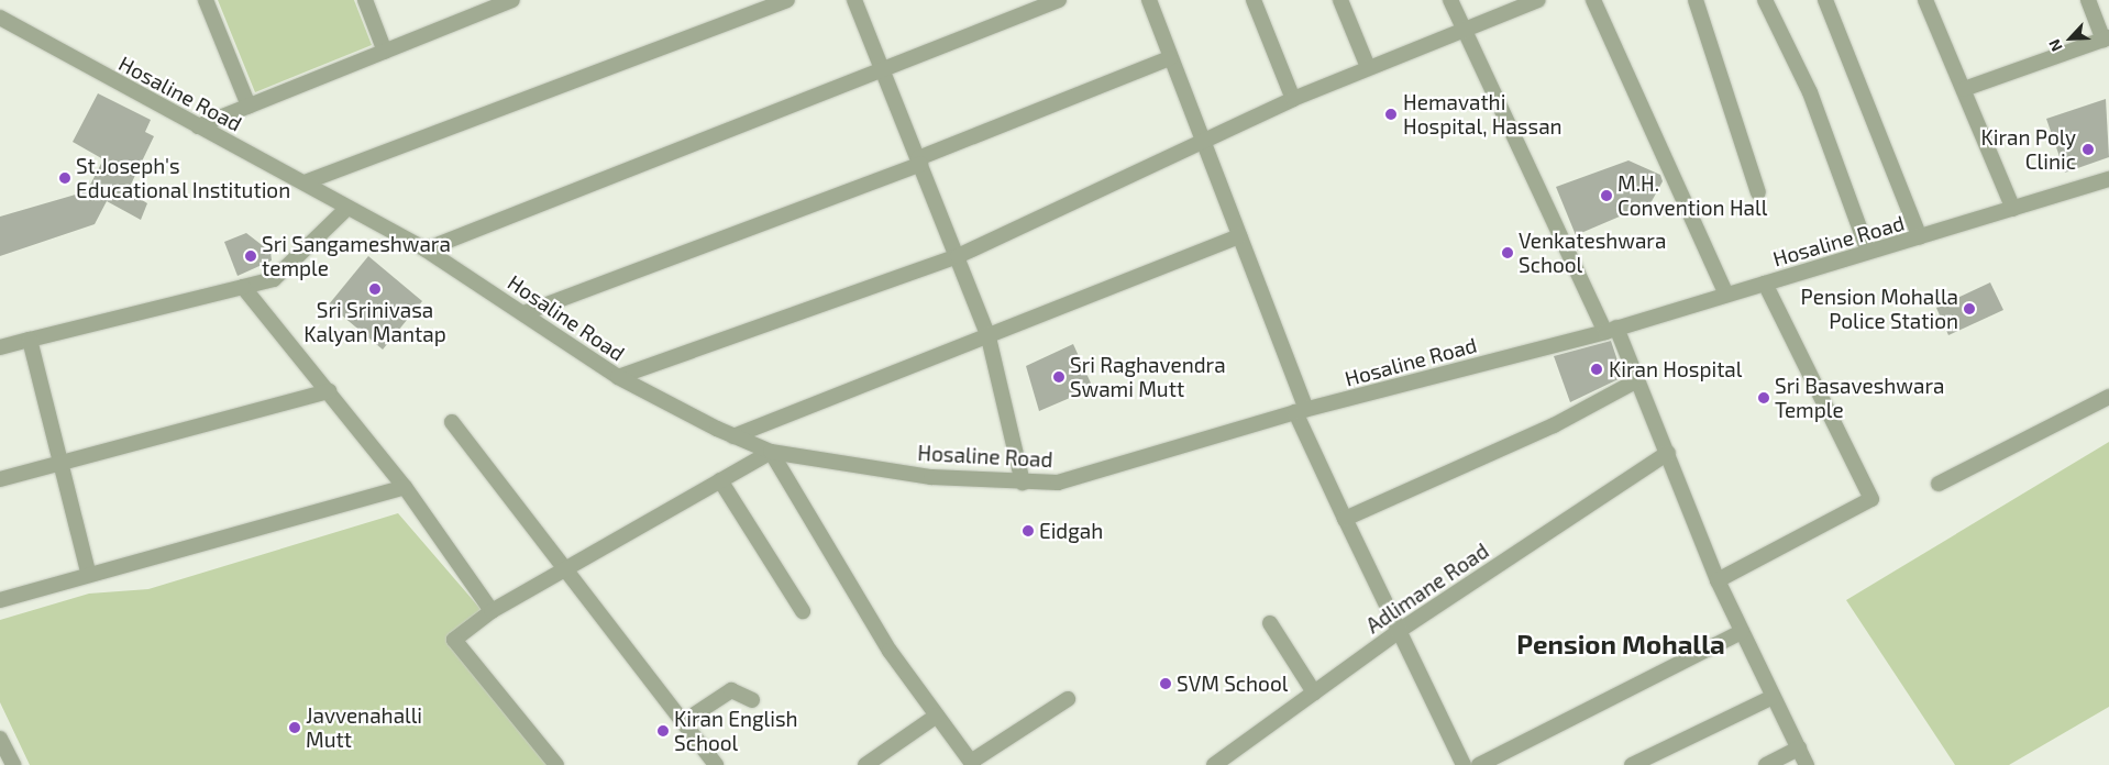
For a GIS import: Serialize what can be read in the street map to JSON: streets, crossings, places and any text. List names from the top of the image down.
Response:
{
  "streets": {
    "street": ["Hosaline Road", "Adlimane Road"]
  },
  "districts": ["Pension Mohalla"],
  "places": [
    "Hemavathi Hospital, Hassan",
    "Kiran Poly Clinic",
    "St.Joseph's Educational Institution",
    "M.H. Convention Hall",
    "Venkateshwara School",
    "Sri Sangameshwara temple",
    "Sri Srinivasa Kalyan Mantap",
    "Pension Mohalla Police Station",
    "Kiran Hospital",
    "Sri Raghavendra Swami Mutt",
    "Sri Basaveshwara Temple",
    "Eidgah",
    "SVM School",
    "Javvenahalli Mutt",
    "Kiran English School"
  ],
  "north": "bottom left"
}
